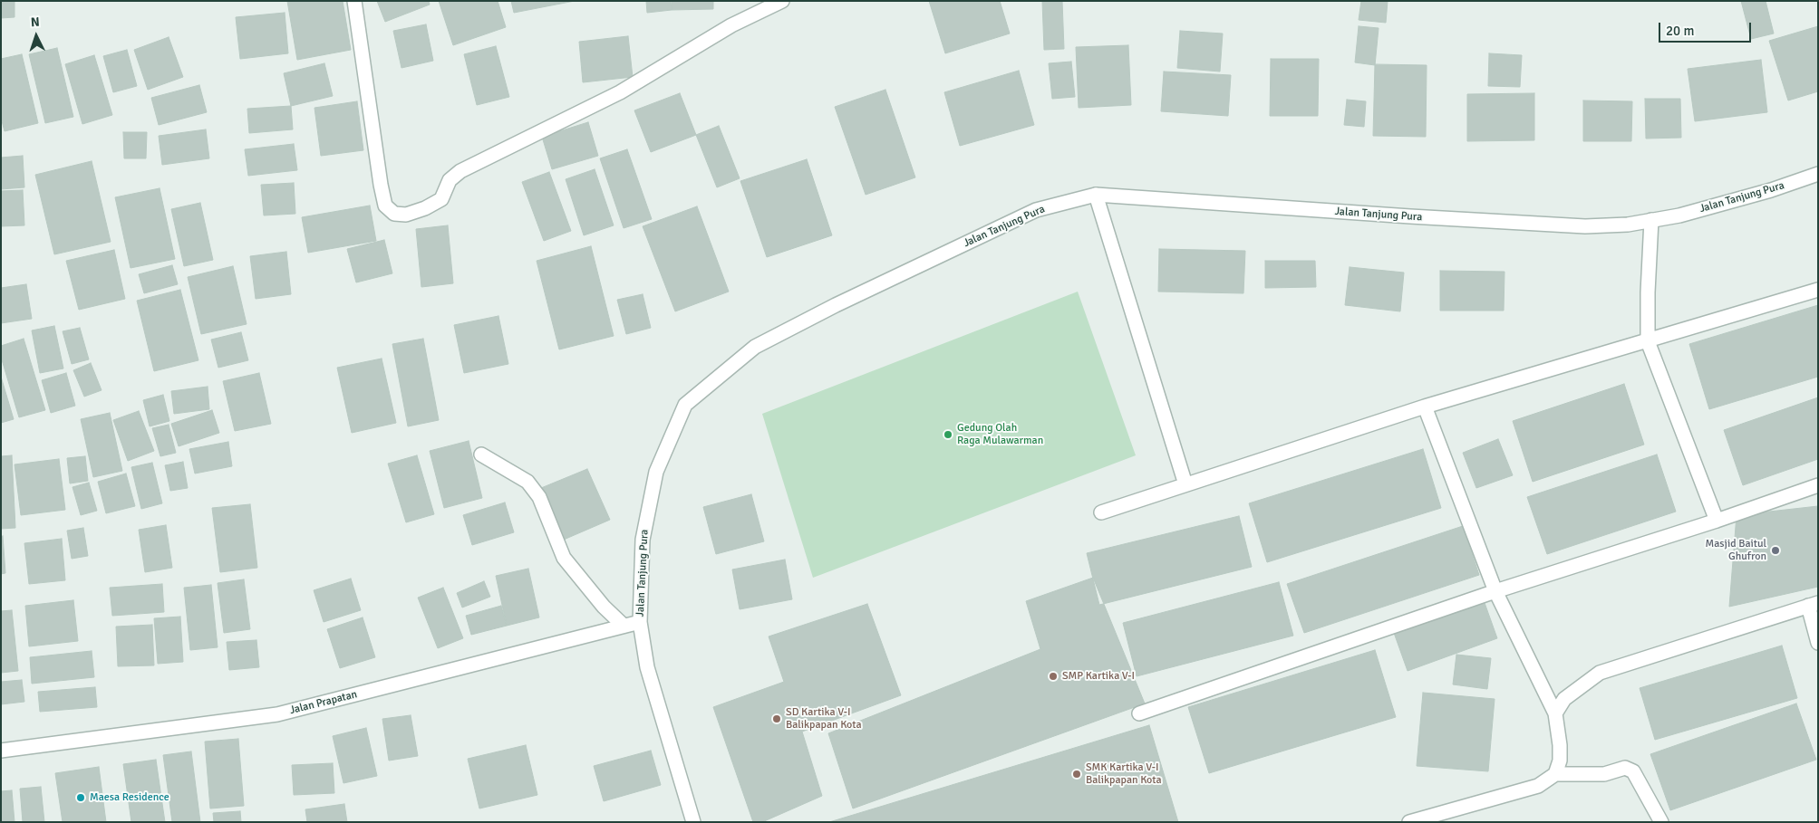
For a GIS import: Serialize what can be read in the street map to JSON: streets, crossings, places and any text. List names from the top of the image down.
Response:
{
  "streets": {
    "street": ["Jalan Tanjung Pura", "Jalan Prapatan"]
  },
  "crossings": [
    ["Jalan Tanjung Pura", "Jalan Prapatan"]
  ],
  "places": [
    "Gedung Olah Raga Mulawarman",
    "Masjid Baitul Ghufron",
    "SMP Kartika V-I",
    "SD Kartika V-I Balikpapan Kota",
    "SMK Kartika V-I Balikpapan Kota",
    "Maesa Residence"
  ],
  "scale_bar": "20 m",
  "north": "top"
}
